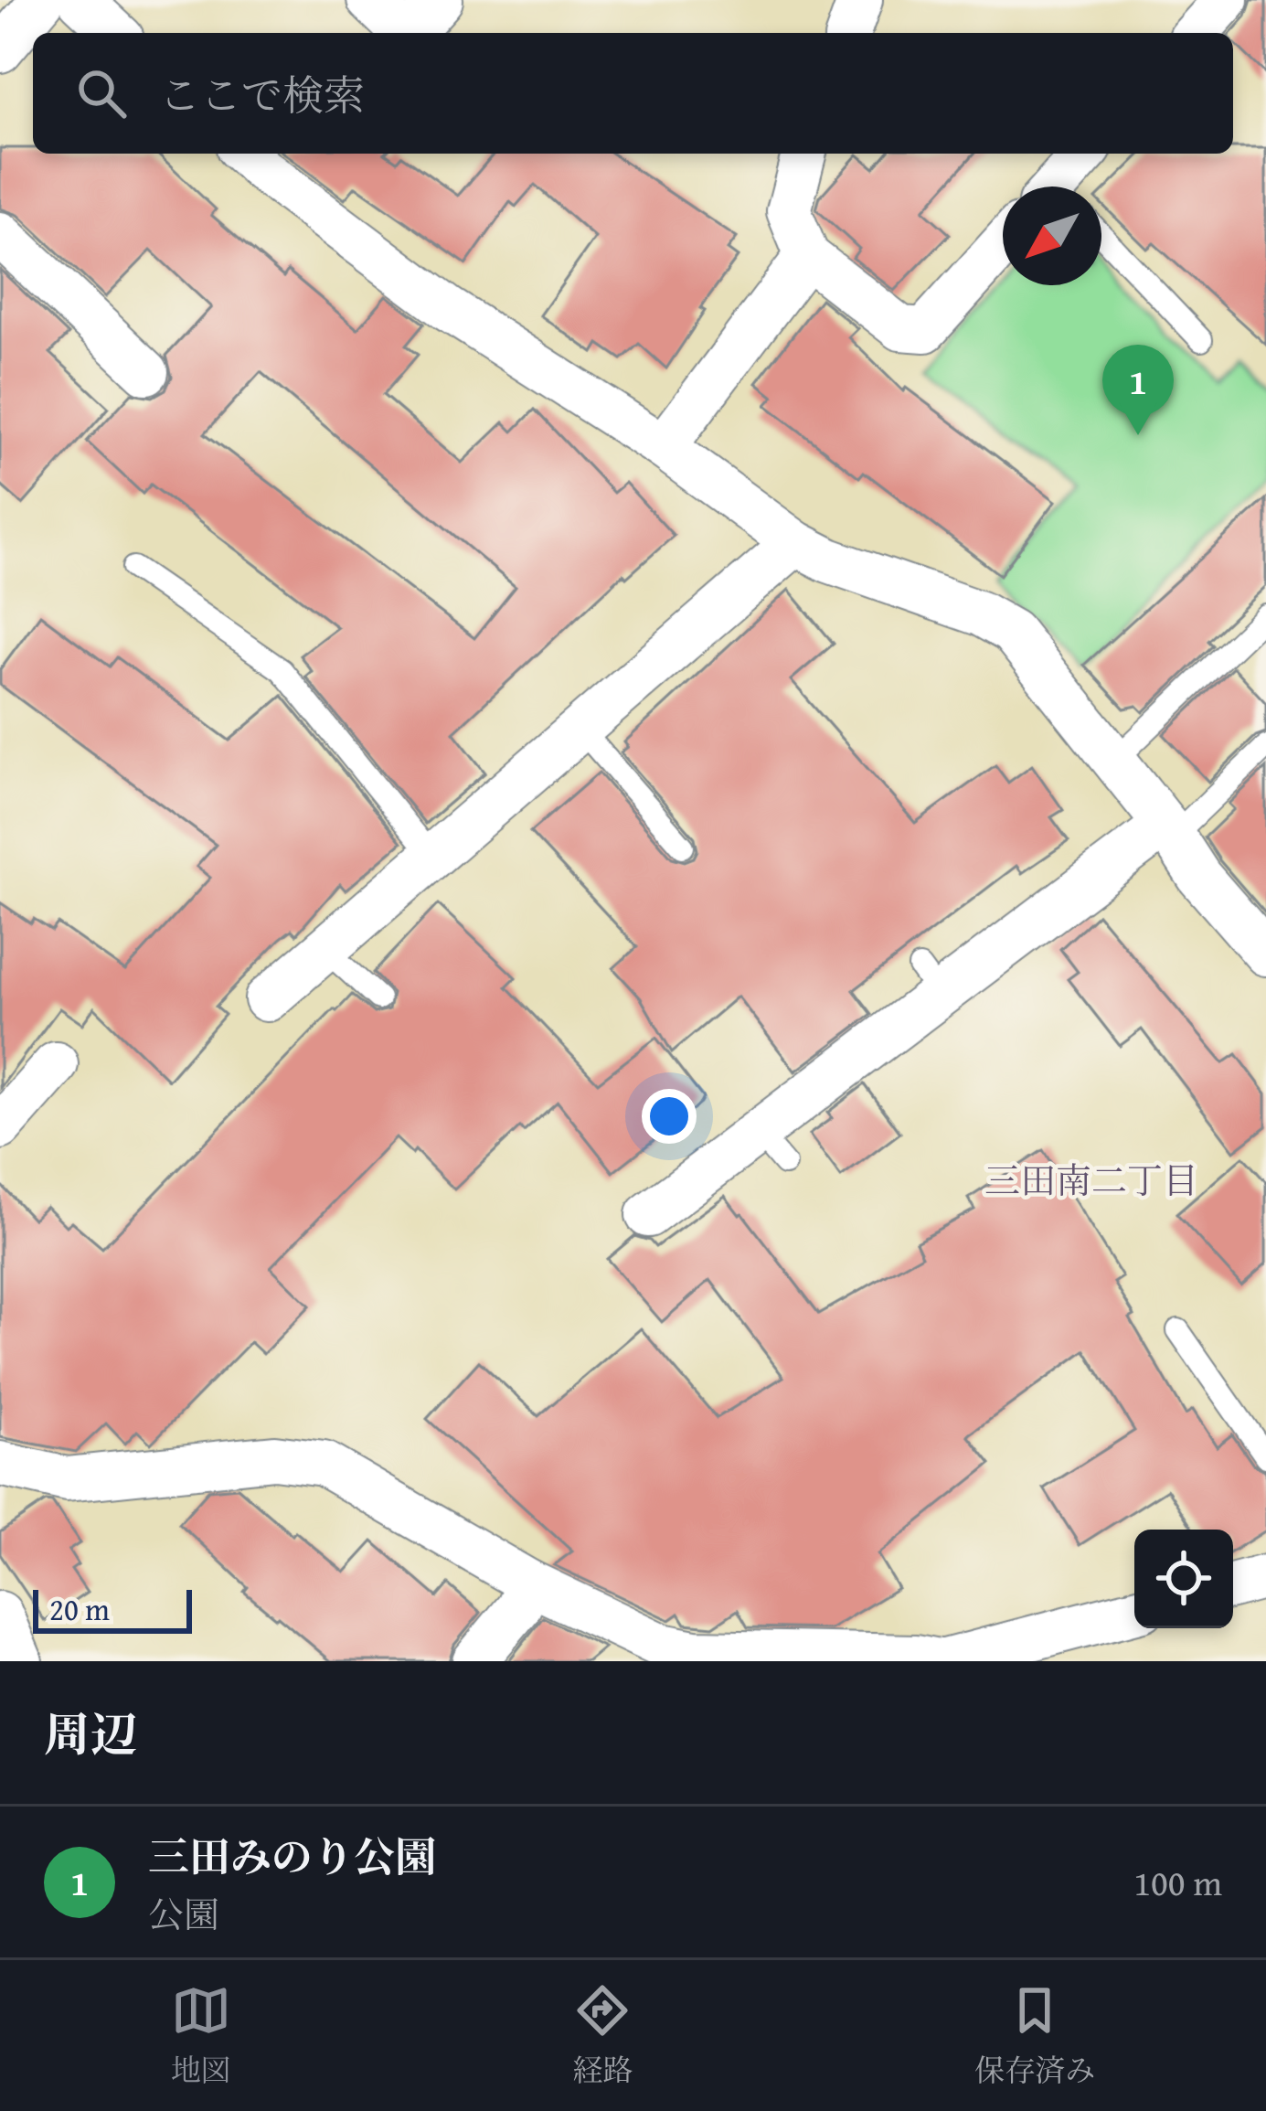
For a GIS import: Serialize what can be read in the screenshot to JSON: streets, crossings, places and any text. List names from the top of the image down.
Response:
{
  "districts": ["三田南二丁目"],
  "scale_bar": "20 m",
  "north": "bottom left",
  "page": {
    "search": "ここで検索",
    "pins": "1",
    "scale": "20 m",
    "heading": "周辺",
    "list": [
      {
        "mark": "1",
        "name": "三田みのり公園",
        "note": "公園",
        "value": "100 m"
      }
    ],
    "nav": ["地図", "経路", "保存済み"]
  }
}
